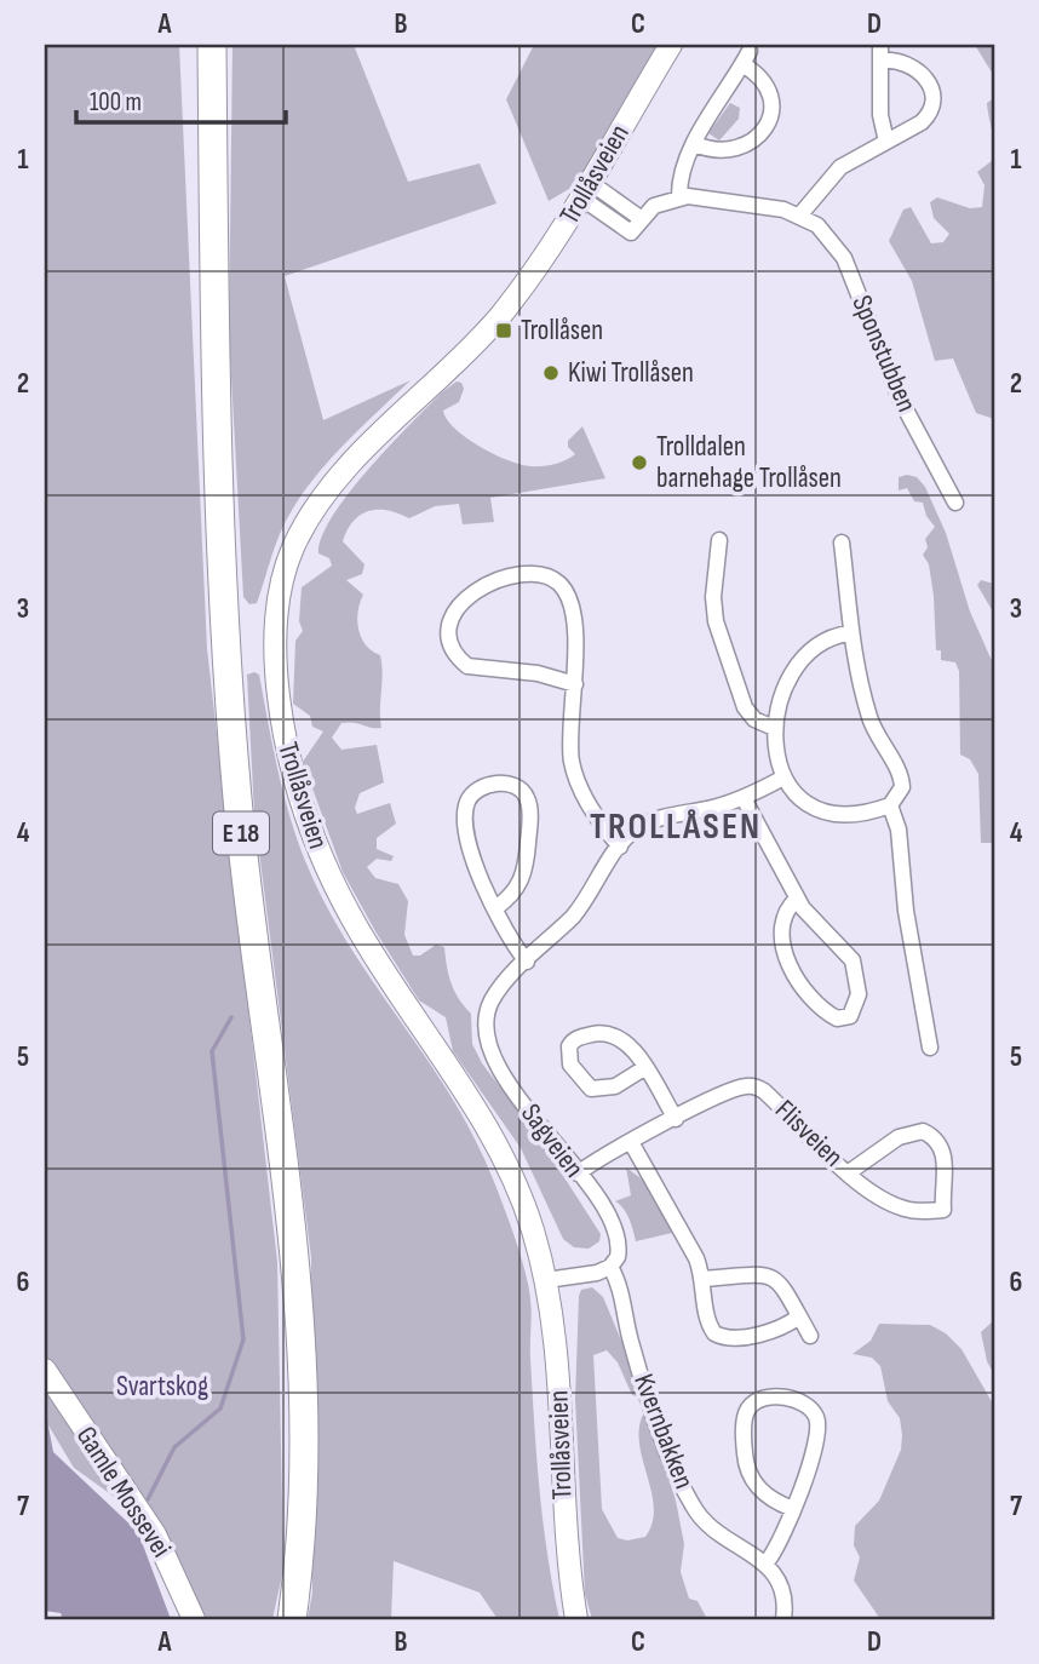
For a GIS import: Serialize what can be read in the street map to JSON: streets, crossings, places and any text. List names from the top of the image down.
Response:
{
  "streets": {
    "highway": ["E 18"],
    "street": [
      "Trollåsveien",
      "Sponstubben",
      "Flisveien",
      "Sagveien",
      "Kvernbakken",
      "Gamle Mossevei"
    ]
  },
  "crossings": [
    ["Flisveien", "Sagveien"],
    ["Sagveien", "Kvernbakken"]
  ],
  "districts": ["TROLLÅSEN"],
  "parks": ["Svartskog"],
  "places": {
    "transit": ["Trollåsen"],
    "other": ["Kiwi Trollåsen", "Trolldalen barnehage Trollåsen"]
  },
  "scale_bar": "100 m",
  "grid": {
    "columns": [
      "A",
      "B",
      "C",
      "D"
    ],
    "rows": [
      "1",
      "2",
      "3",
      "4",
      "5",
      "6",
      "7"
    ]
  }
}
